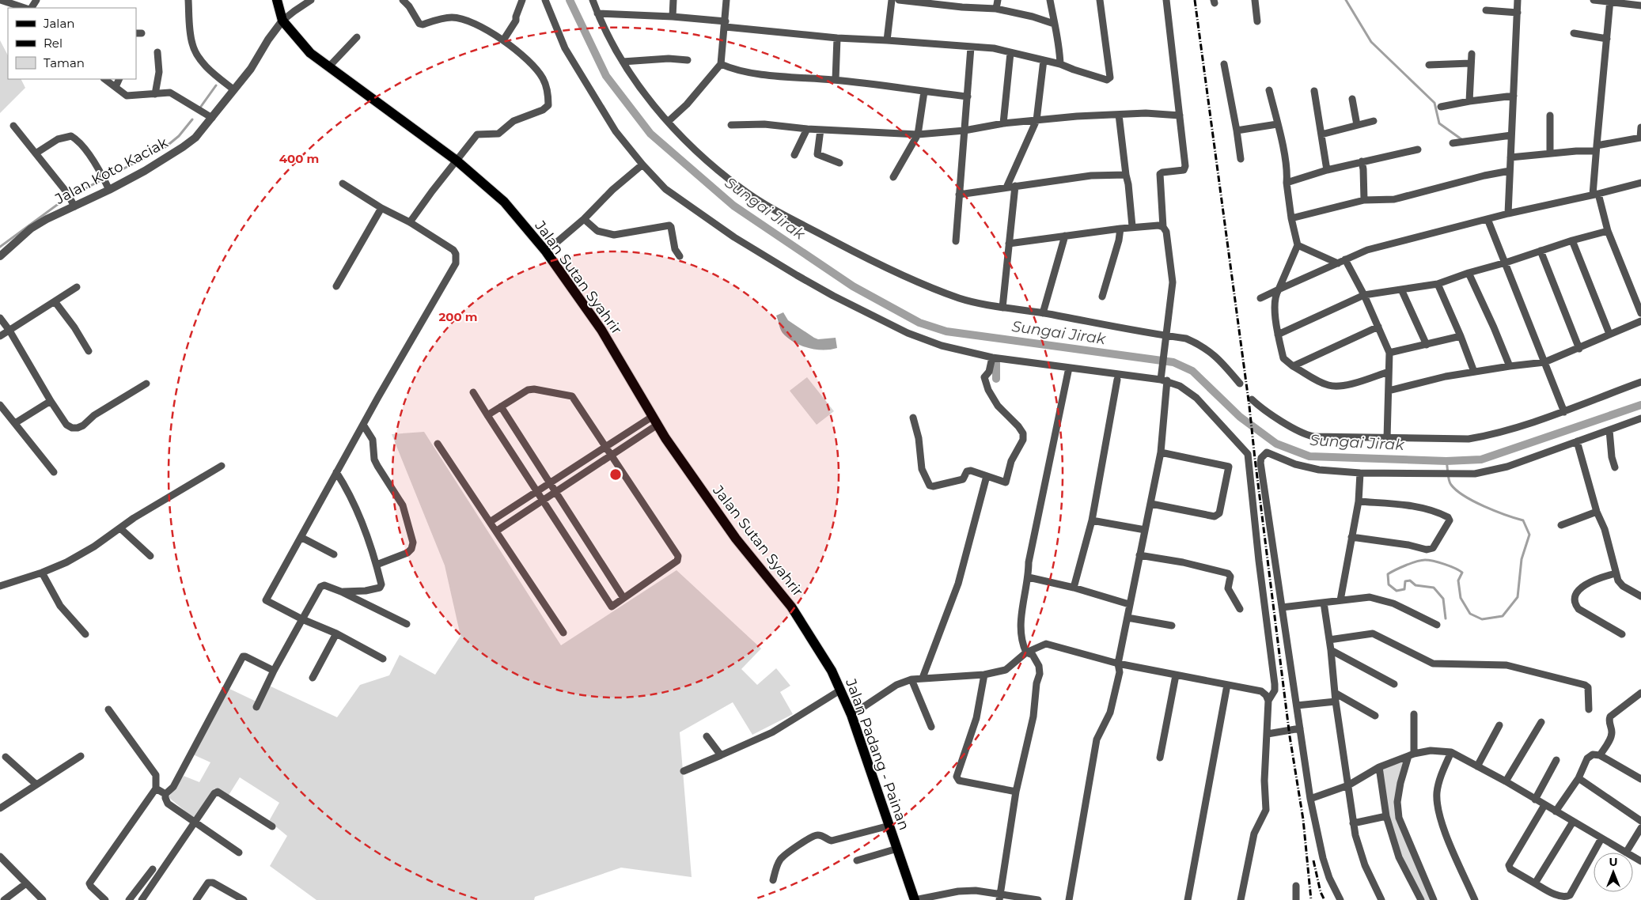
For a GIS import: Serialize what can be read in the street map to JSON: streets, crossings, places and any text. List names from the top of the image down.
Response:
{
  "streets": {
    "main road": ["Jalan Sutan Syahrir", "Jalan Padang - Painan"],
    "street": ["Jalan Koto Kaciak"]
  },
  "crossings": [
    ["Jalan Koto Kaciak", "Jalan Sutan Syahrir"],
    ["Jalan Sutan Syahrir", "Jalan Padang - Painan"]
  ],
  "water": ["Sungai Jirak"],
  "legend": ["Jalan", "Rel", "Taman"],
  "north": "top",
  "rings": ["400 m", "200 m"]
}
